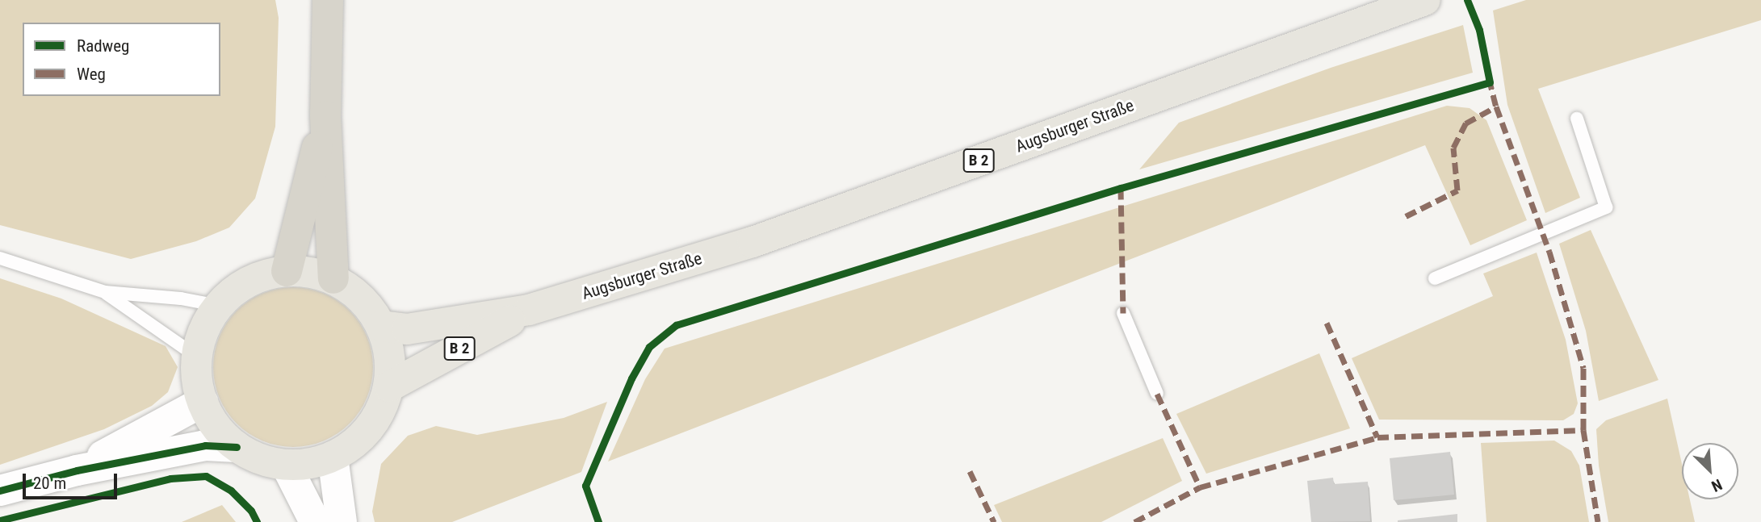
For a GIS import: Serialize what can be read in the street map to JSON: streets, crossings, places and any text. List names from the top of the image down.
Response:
{
  "streets": {
    "main road": ["Augsburger Straße", "B 2"]
  },
  "legend": ["Radweg", "Weg"],
  "scale_bar": "20 m",
  "north": "bottom right"
}
